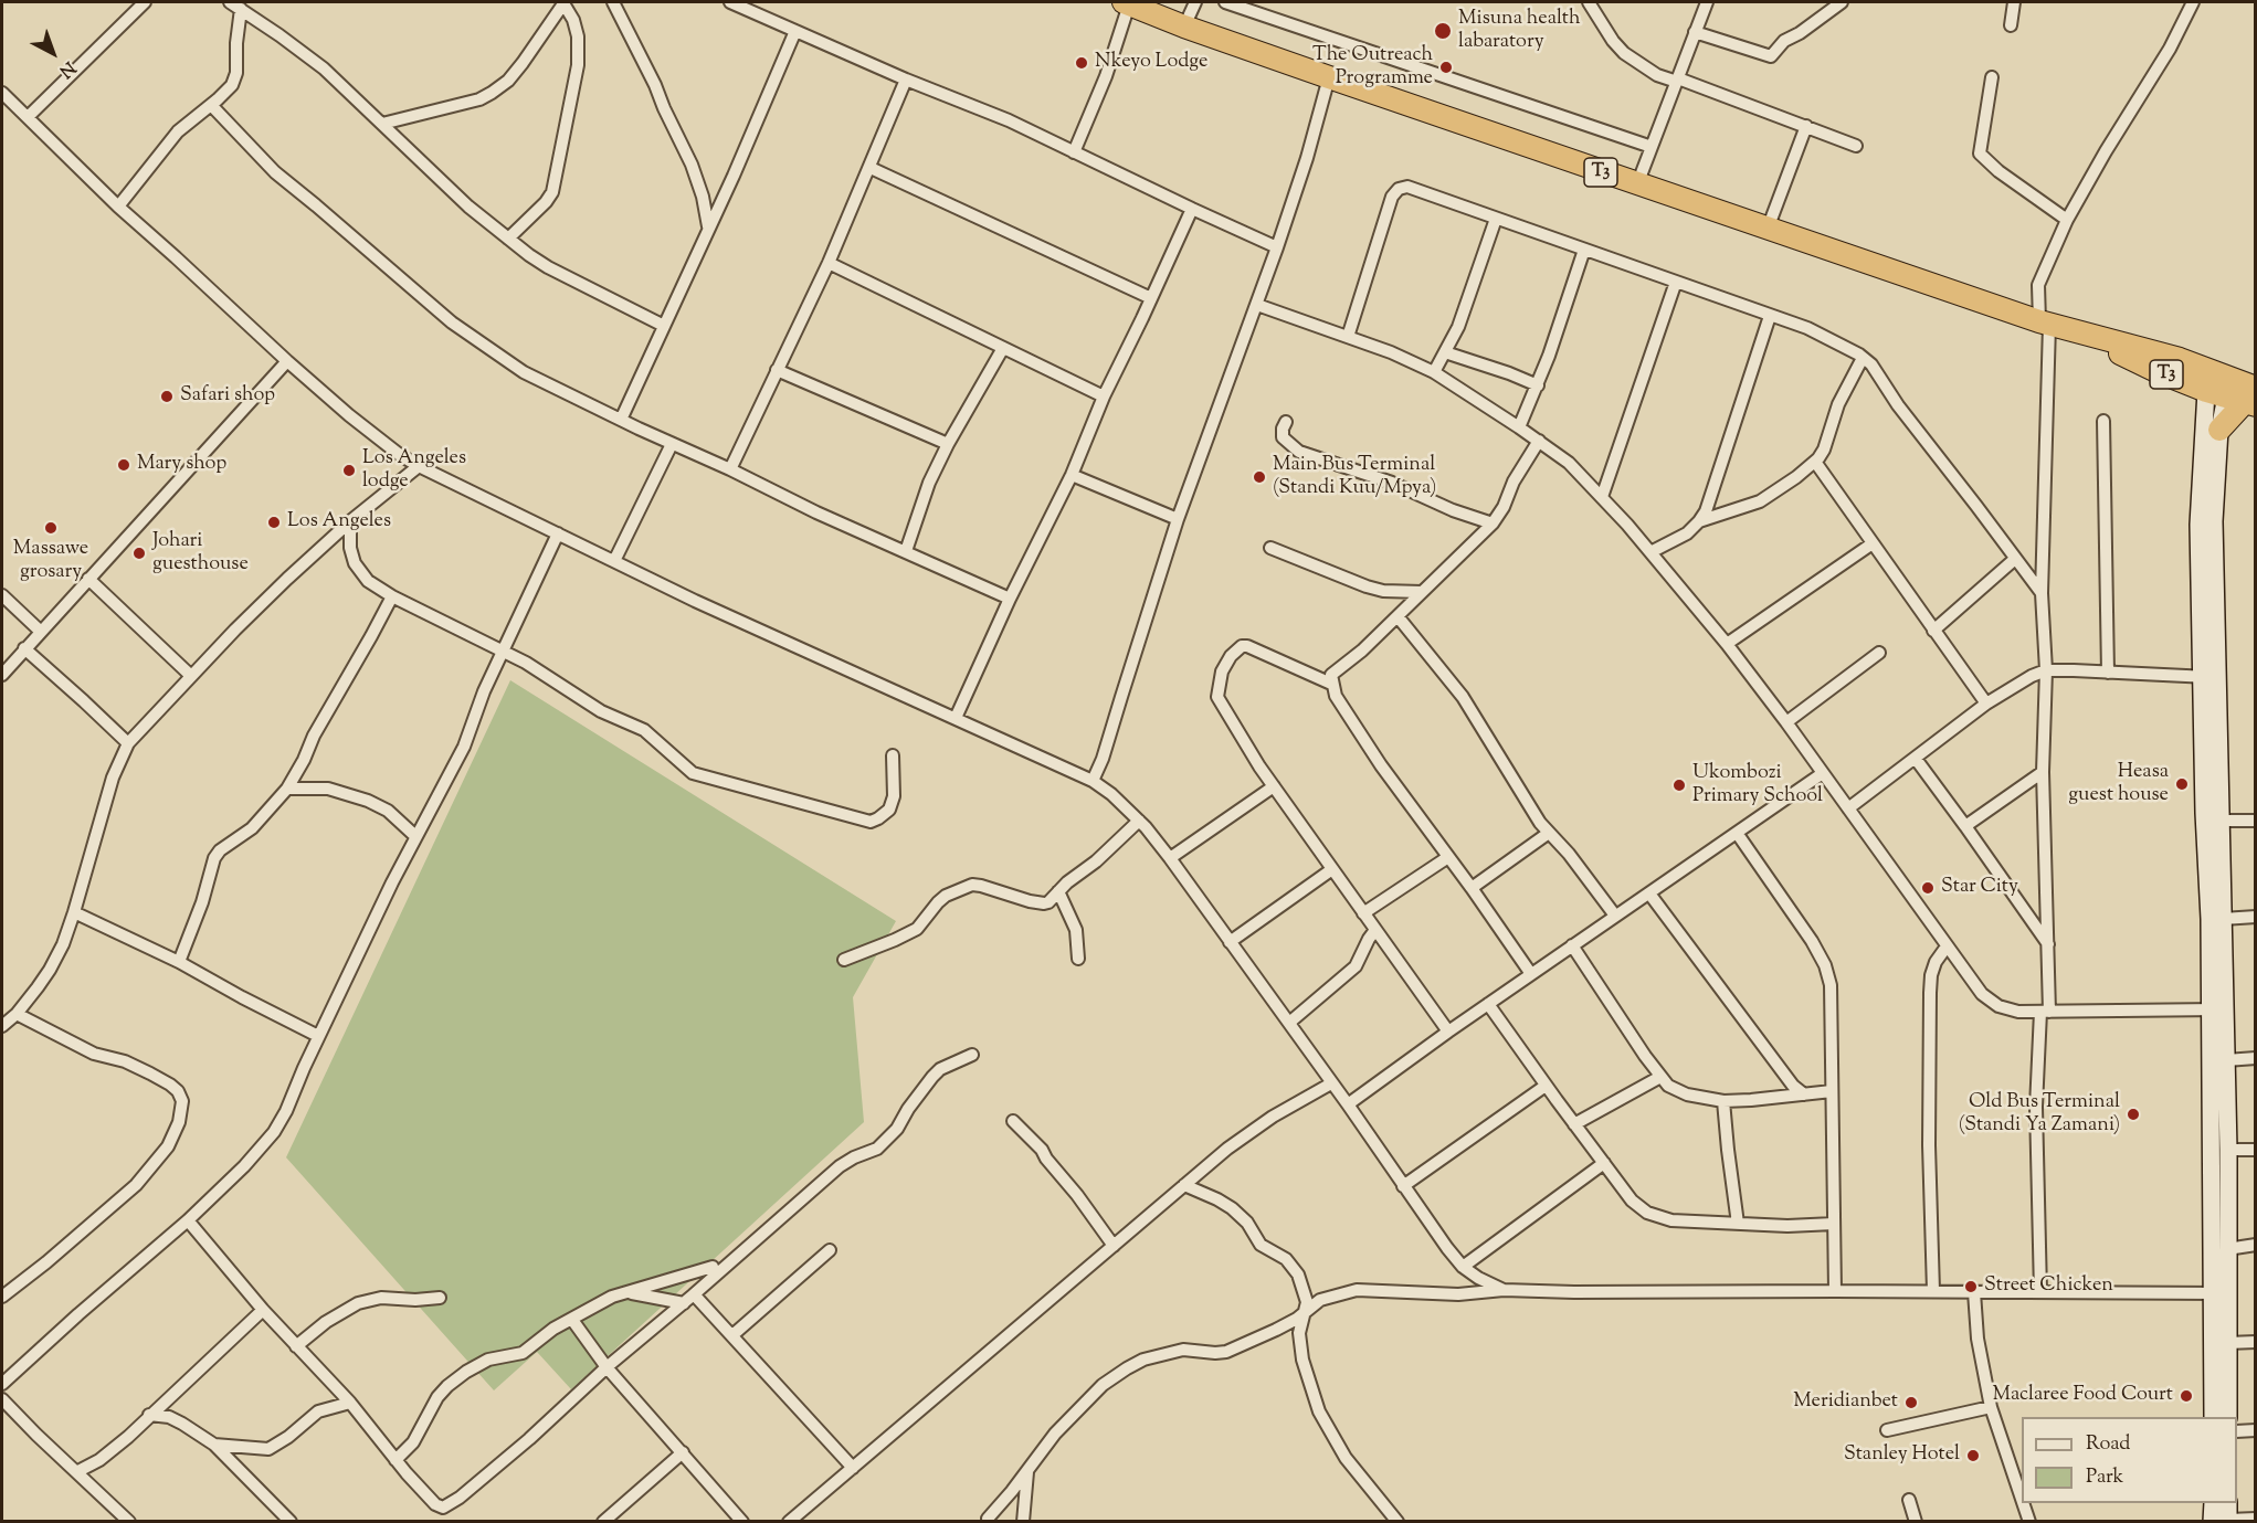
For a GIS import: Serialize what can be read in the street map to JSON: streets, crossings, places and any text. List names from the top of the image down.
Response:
{
  "streets": {
    "highway": ["T3"]
  },
  "places": [
    "Misuna health labaratory",
    "Nkeyo Lodge",
    "The Outreach Programme",
    "Safari shop",
    "Mary shop",
    "Los Angeles lodge",
    "Main Bus Terminal (Standi Kuu/Mpya)",
    "Los Angeles",
    "Massawe grosary",
    "Johari guesthouse",
    "Heasa guest house",
    "Ukombozi Primary School",
    "Star City",
    "Old Bus Terminal (Standi Ya Zamani)",
    "Street Chicken",
    "Maclaree Food Court",
    "Meridianbet",
    "Stanley Hotel"
  ],
  "legend": ["Road", "Park"],
  "north": "bottom right"
}
